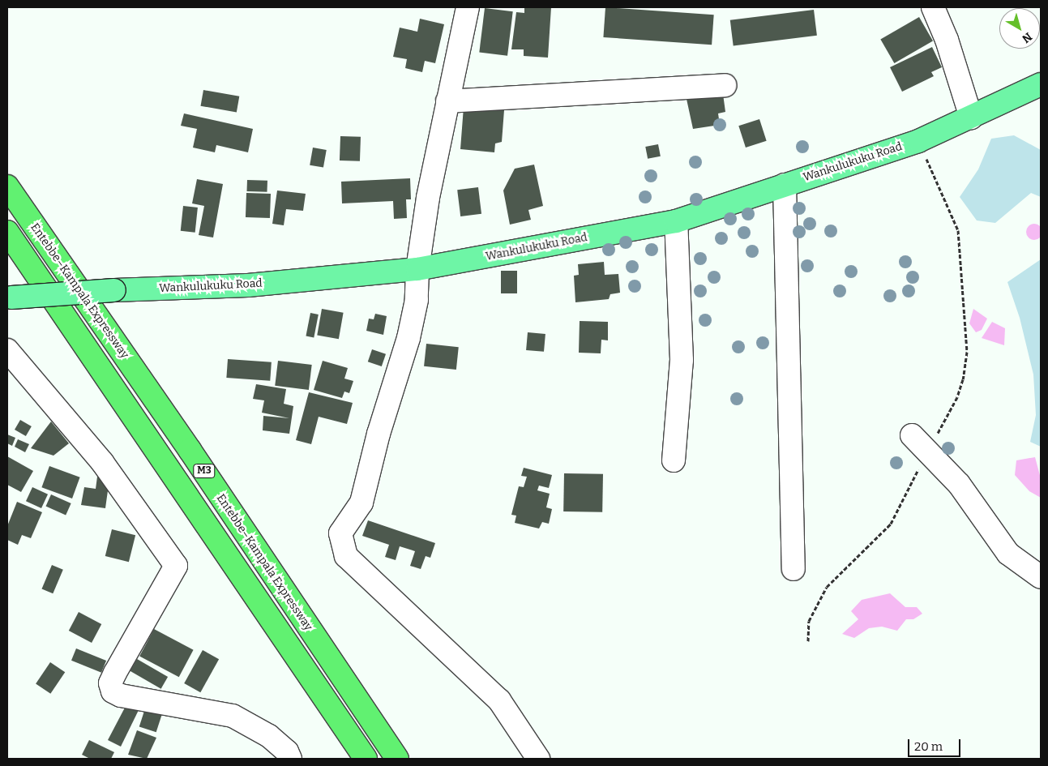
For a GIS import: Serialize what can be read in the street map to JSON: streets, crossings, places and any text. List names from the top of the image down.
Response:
{
  "streets": {
    "highway": ["Entebbe–Kampala Expressway", "M3"],
    "main road": ["Wankulukuku Road"]
  },
  "scale_bar": "20 m",
  "north": "bottom right"
}
